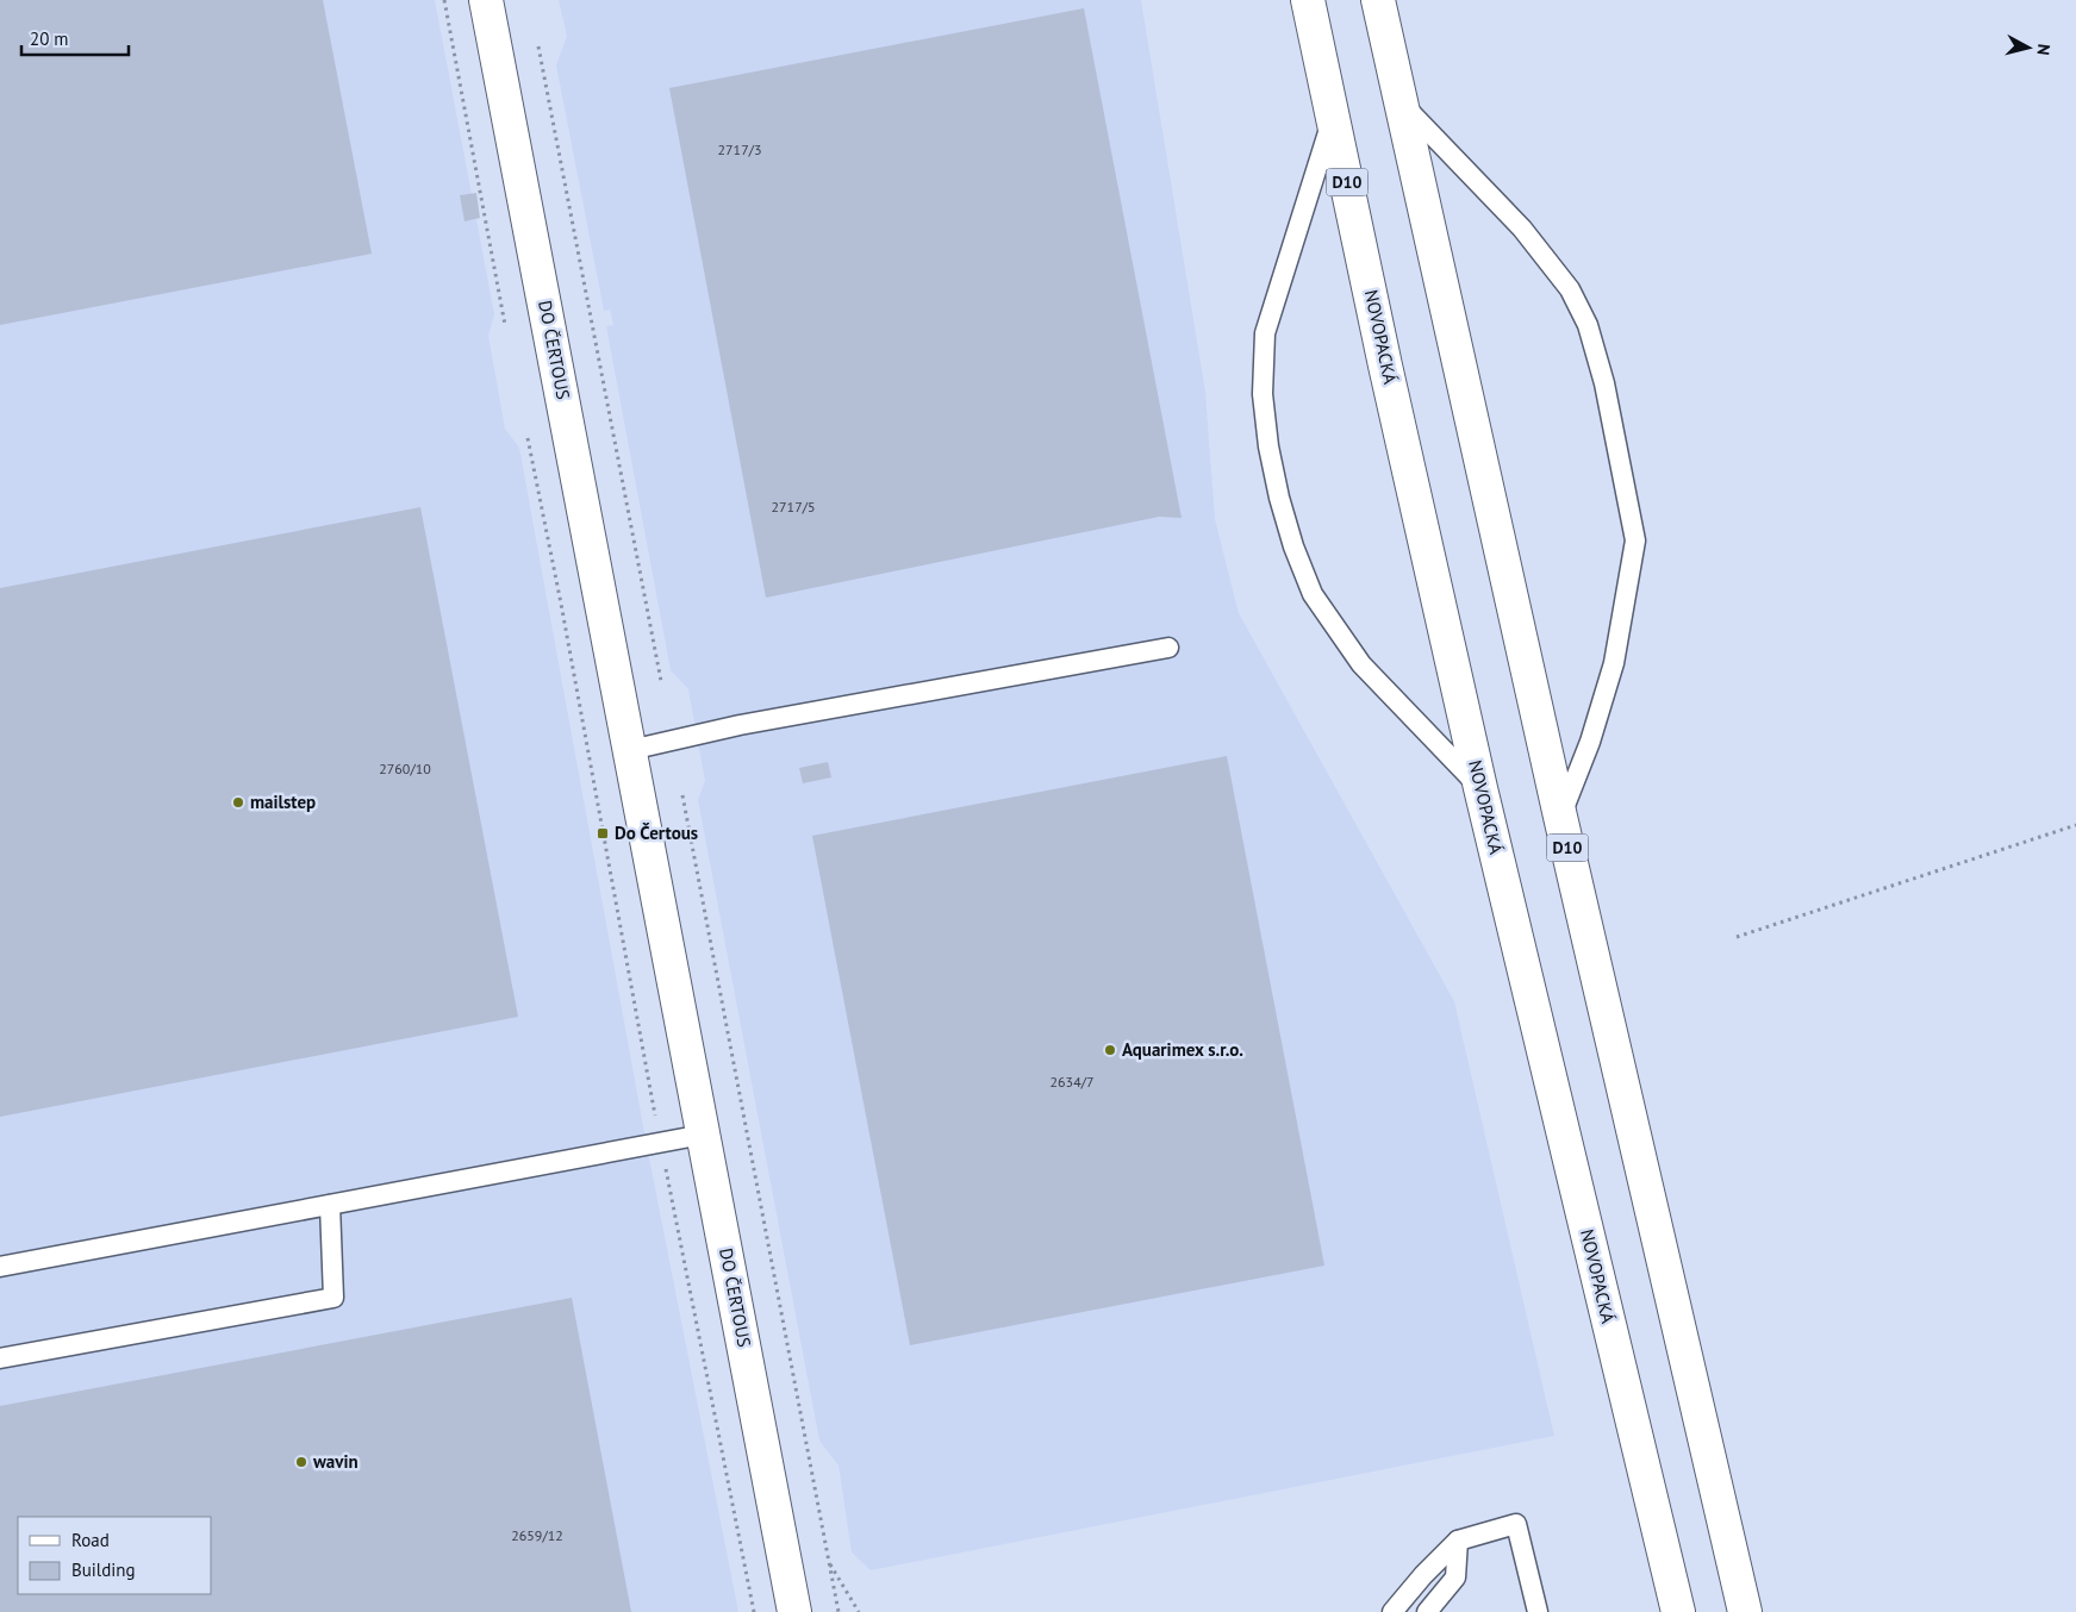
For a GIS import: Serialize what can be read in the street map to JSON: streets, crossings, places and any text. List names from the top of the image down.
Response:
{
  "streets": {
    "main road": ["D10", "NOVOPACKÁ", "DO ČERTOUS"]
  },
  "places": {
    "other": ["mailstep", "Aquarimex s.r.o.", "wavin"],
    "transit": ["Do Čertous"]
  },
  "house_numbers": [
    "2717/3",
    "2717/5",
    "2760/10",
    "2634/7",
    "2659/12"
  ],
  "legend": ["Road", "Building"],
  "scale_bar": "20 m",
  "north": "right"
}
